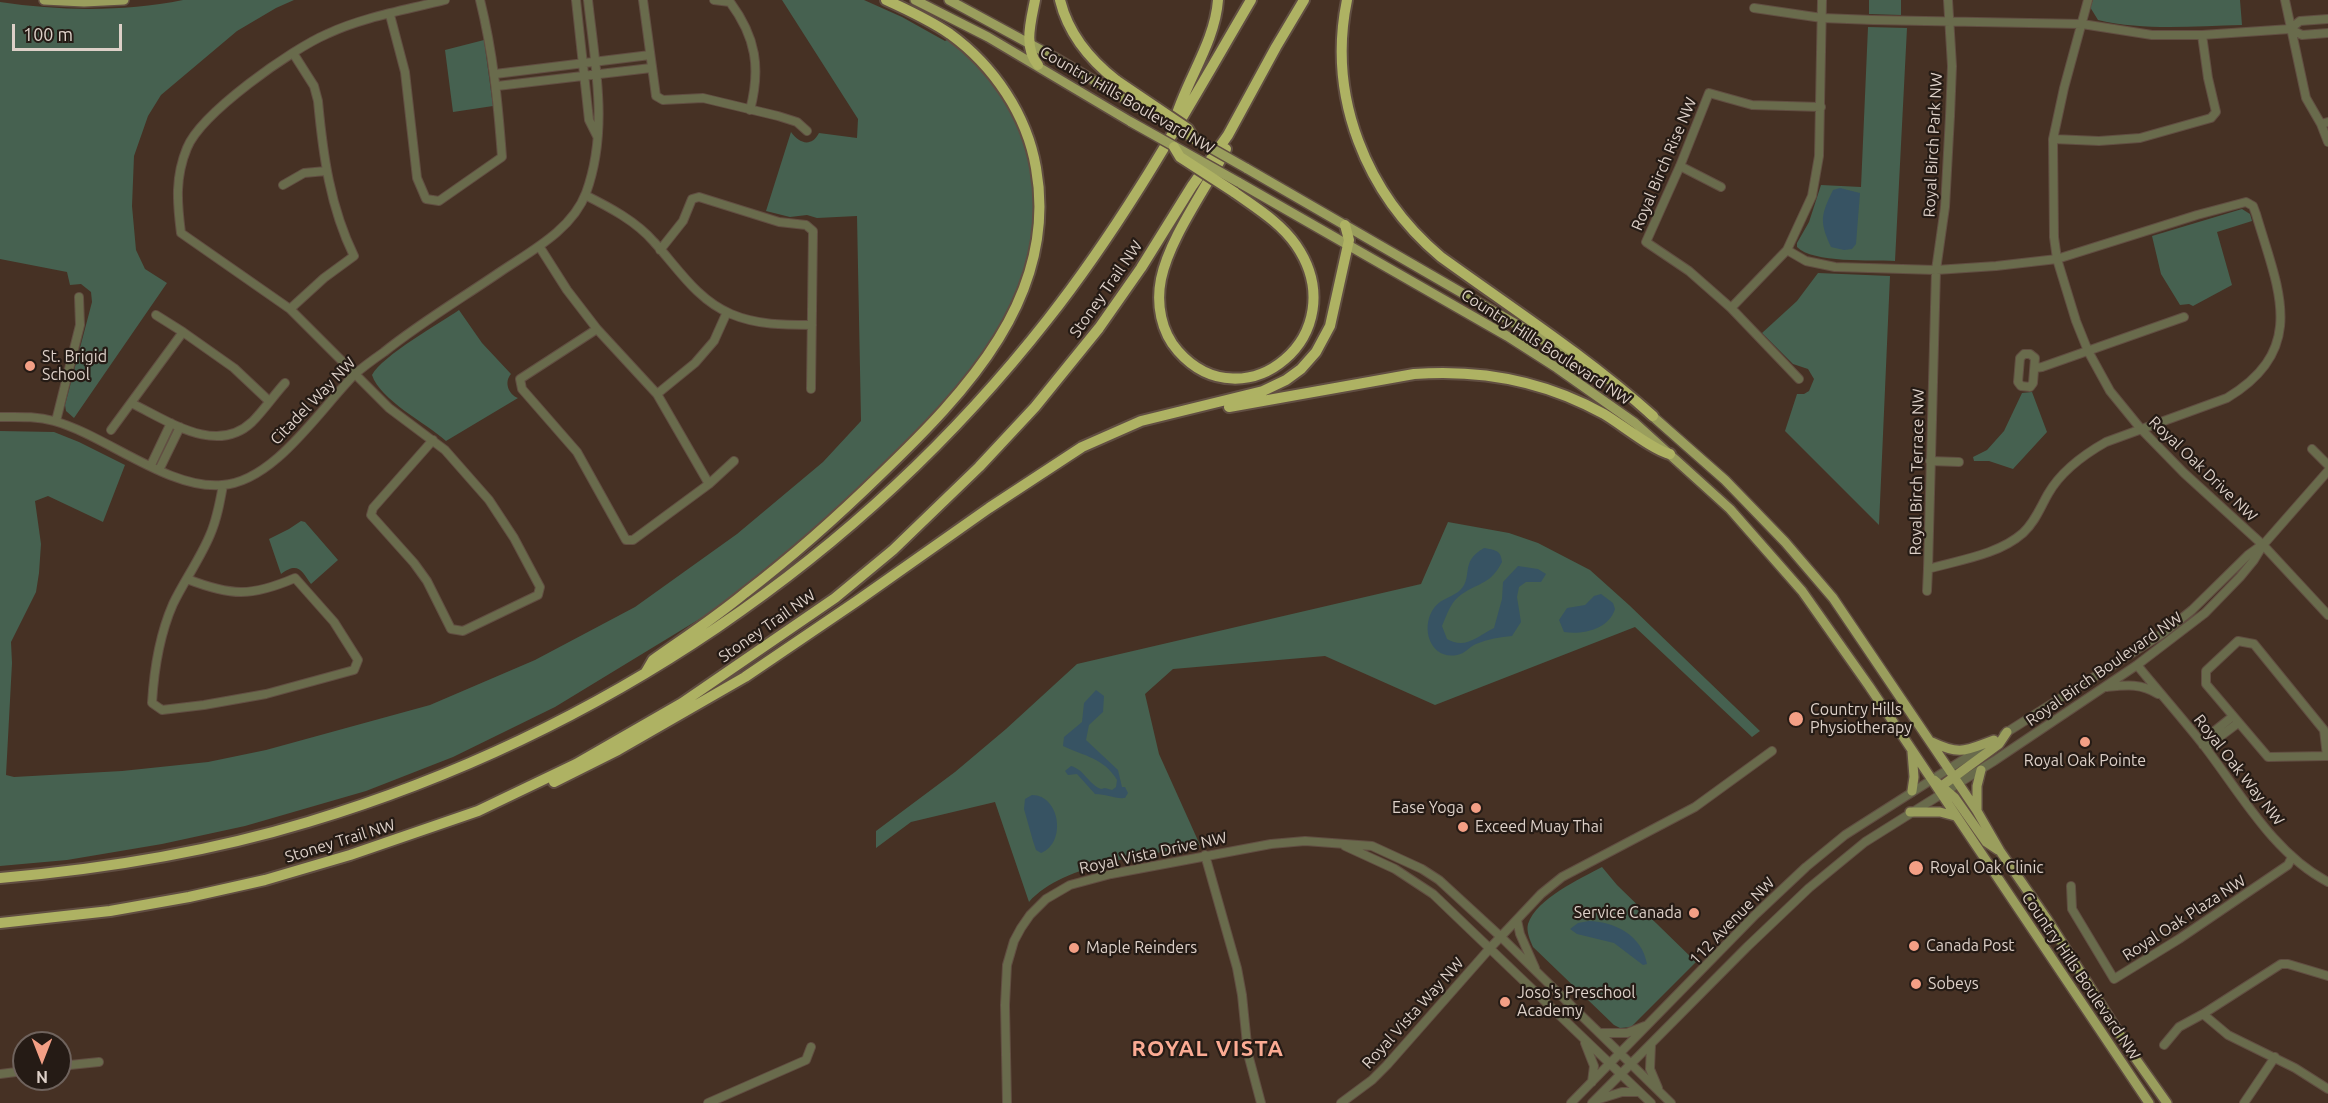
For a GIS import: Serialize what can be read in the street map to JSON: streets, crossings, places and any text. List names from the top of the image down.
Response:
{
  "streets": {
    "highway": ["Stoney Trail NW"],
    "main road": ["Country Hills Boulevard NW"],
    "street": [
      "Royal Birch Park NW",
      "Royal Birch Rise NW",
      "Citadel Way NW",
      "Royal Oak Drive NW",
      "Royal Birch Terrace NW",
      "Royal Birch Boulevard NW",
      "Royal Oak Way NW",
      "Royal Vista Drive NW",
      "Royal Oak Plaza NW",
      "112 Avenue NW",
      "Royal Vista Way NW"
    ]
  },
  "crossings": [
    ["Country Hills Boulevard NW", "Stoney Trail NW"],
    ["Country Hills Boulevard NW", "Royal Birch Boulevard NW"],
    ["Country Hills Boulevard NW", "112 Avenue NW"],
    ["Royal Birch Park NW", "Royal Birch Terrace NW"],
    ["Royal Oak Drive NW", "Royal Birch Terrace NW"],
    ["Royal Oak Drive NW", "Royal Birch Boulevard NW"],
    ["Royal Birch Boulevard NW", "Royal Oak Way NW"],
    ["Royal Birch Boulevard NW", "112 Avenue NW"],
    ["Royal Oak Way NW", "Royal Oak Plaza NW"],
    ["Royal Vista Drive NW", "112 Avenue NW"],
    ["Royal Vista Drive NW", "Royal Vista Way NW"]
  ],
  "districts": ["ROYAL VISTA"],
  "places": [
    "St. Brigid School",
    "Country Hills Physiotherapy",
    "Royal Oak Pointe",
    "Ease Yoga",
    "Exceed Muay Thai",
    "Royal Oak Clinic",
    "Service Canada",
    "Canada Post",
    "Maple Reinders",
    "Sobeys",
    "Joso's Preschool Academy"
  ],
  "scale_bar": "100 m",
  "north": "bottom"
}
